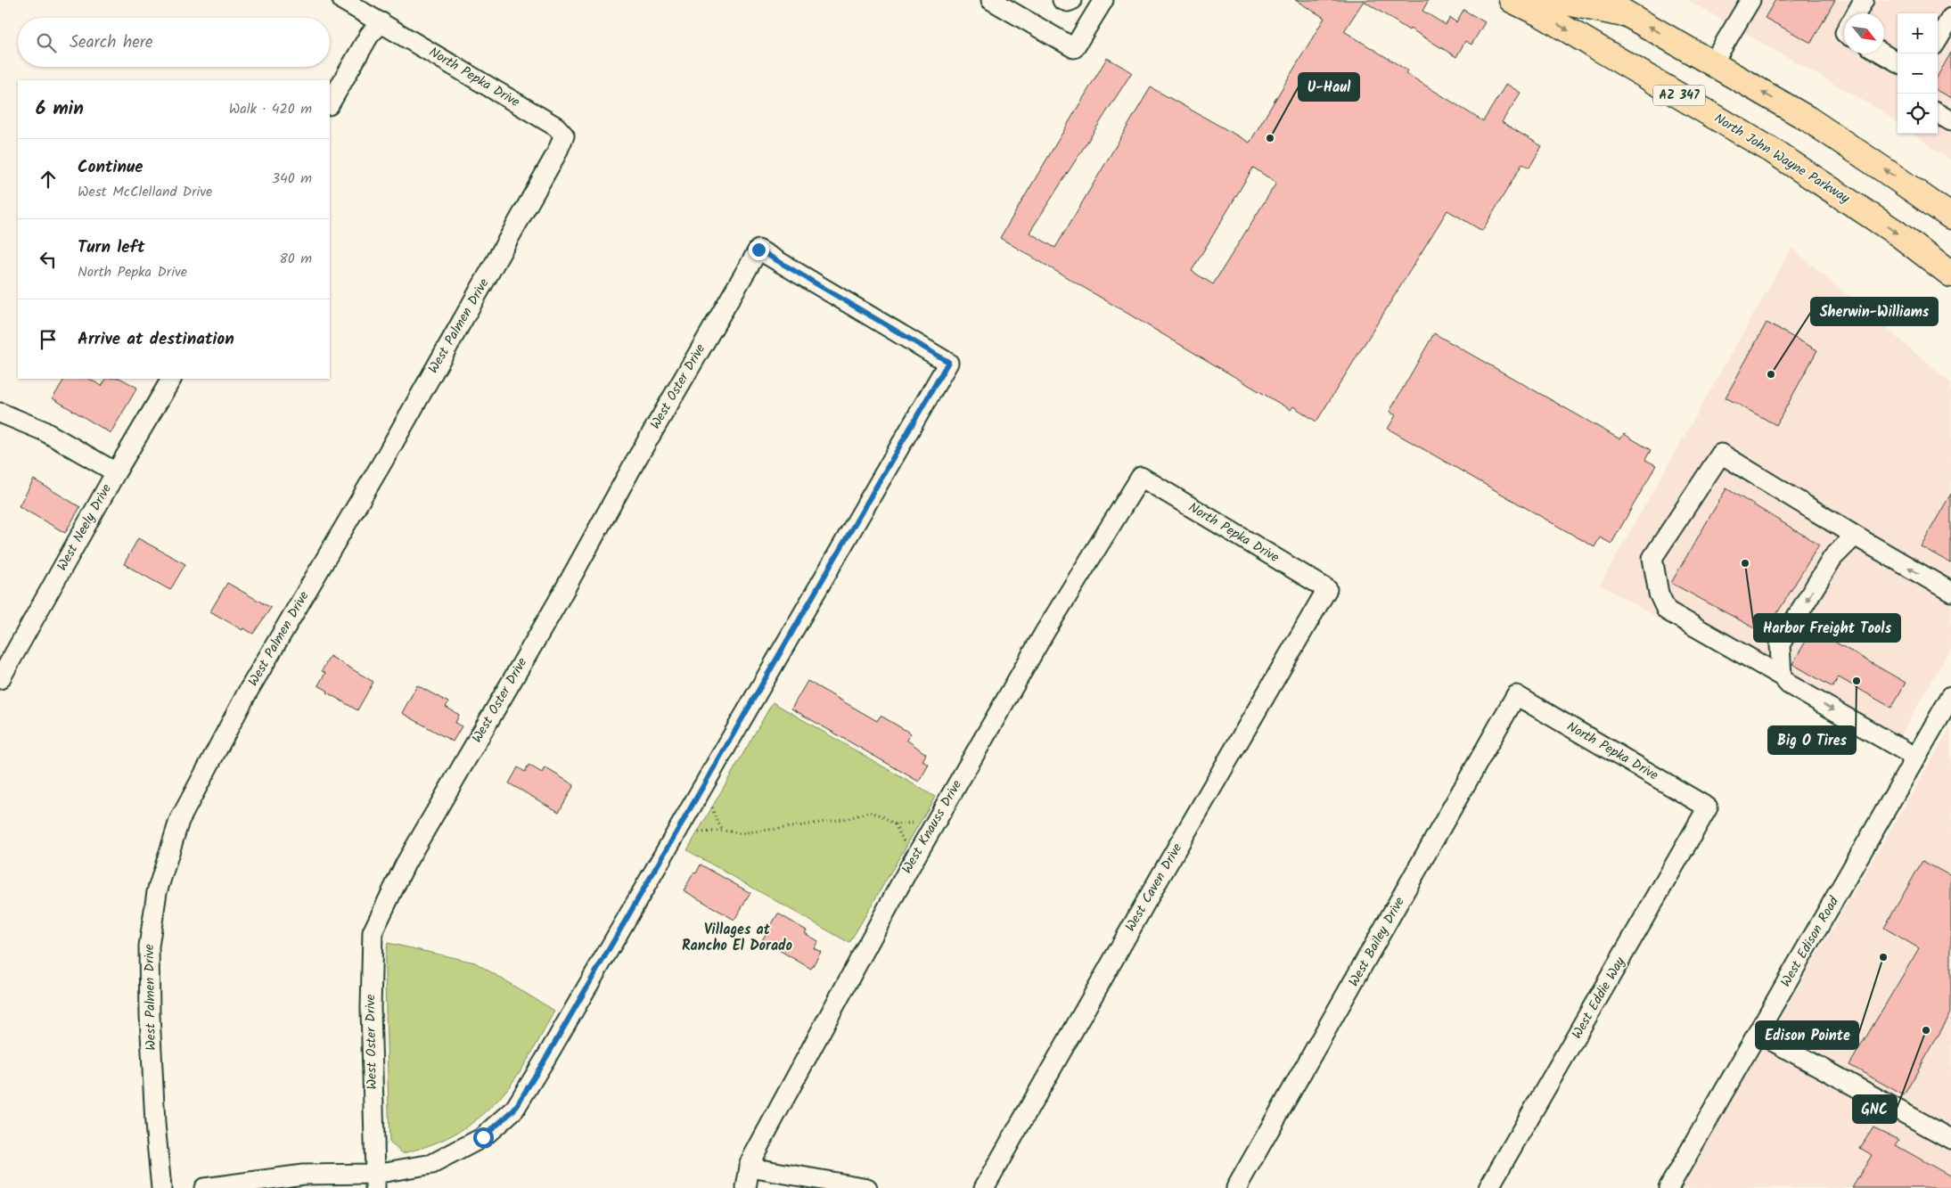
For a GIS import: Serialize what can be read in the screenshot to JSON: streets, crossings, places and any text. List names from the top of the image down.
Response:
{
  "streets": {
    "highway": ["AZ 347", "North John Wayne Parkway"],
    "street": [
      "North Pepka Drive",
      "West Palmen Drive",
      "West Oster Drive",
      "West Neely Drive",
      "West Knauss Drive",
      "West Caven Drive",
      "West Bailey Drive",
      "West Edison Road",
      "West Eddie Way"
    ]
  },
  "crossings": [
    ["North Pepka Drive", "West Palmen Drive"],
    ["North Pepka Drive", "West Knauss Drive"],
    ["North Pepka Drive", "West Caven Drive"],
    ["North Pepka Drive", "West Bailey Drive"],
    ["North Pepka Drive", "West Eddie Way"]
  ],
  "districts": ["Villages at Rancho El Dorado"],
  "places": [
    "U-Haul",
    "Sherwin-Williams",
    "Harbor Freight Tools",
    "Big O Tires",
    "Edison Pointe",
    "GNC"
  ],
  "north": "bottom right",
  "page": {
    "map_buttons": ["+", "−"],
    "search": "Search here",
    "heading": ["6 min", "Walk · 420 m"],
    "list": [
      ["Continue", "West McClelland Drive", "340 m"],
      ["Turn left", "North Pepka Drive", "80 m"],
      "Arrive at destination"
    ]
  }
}
